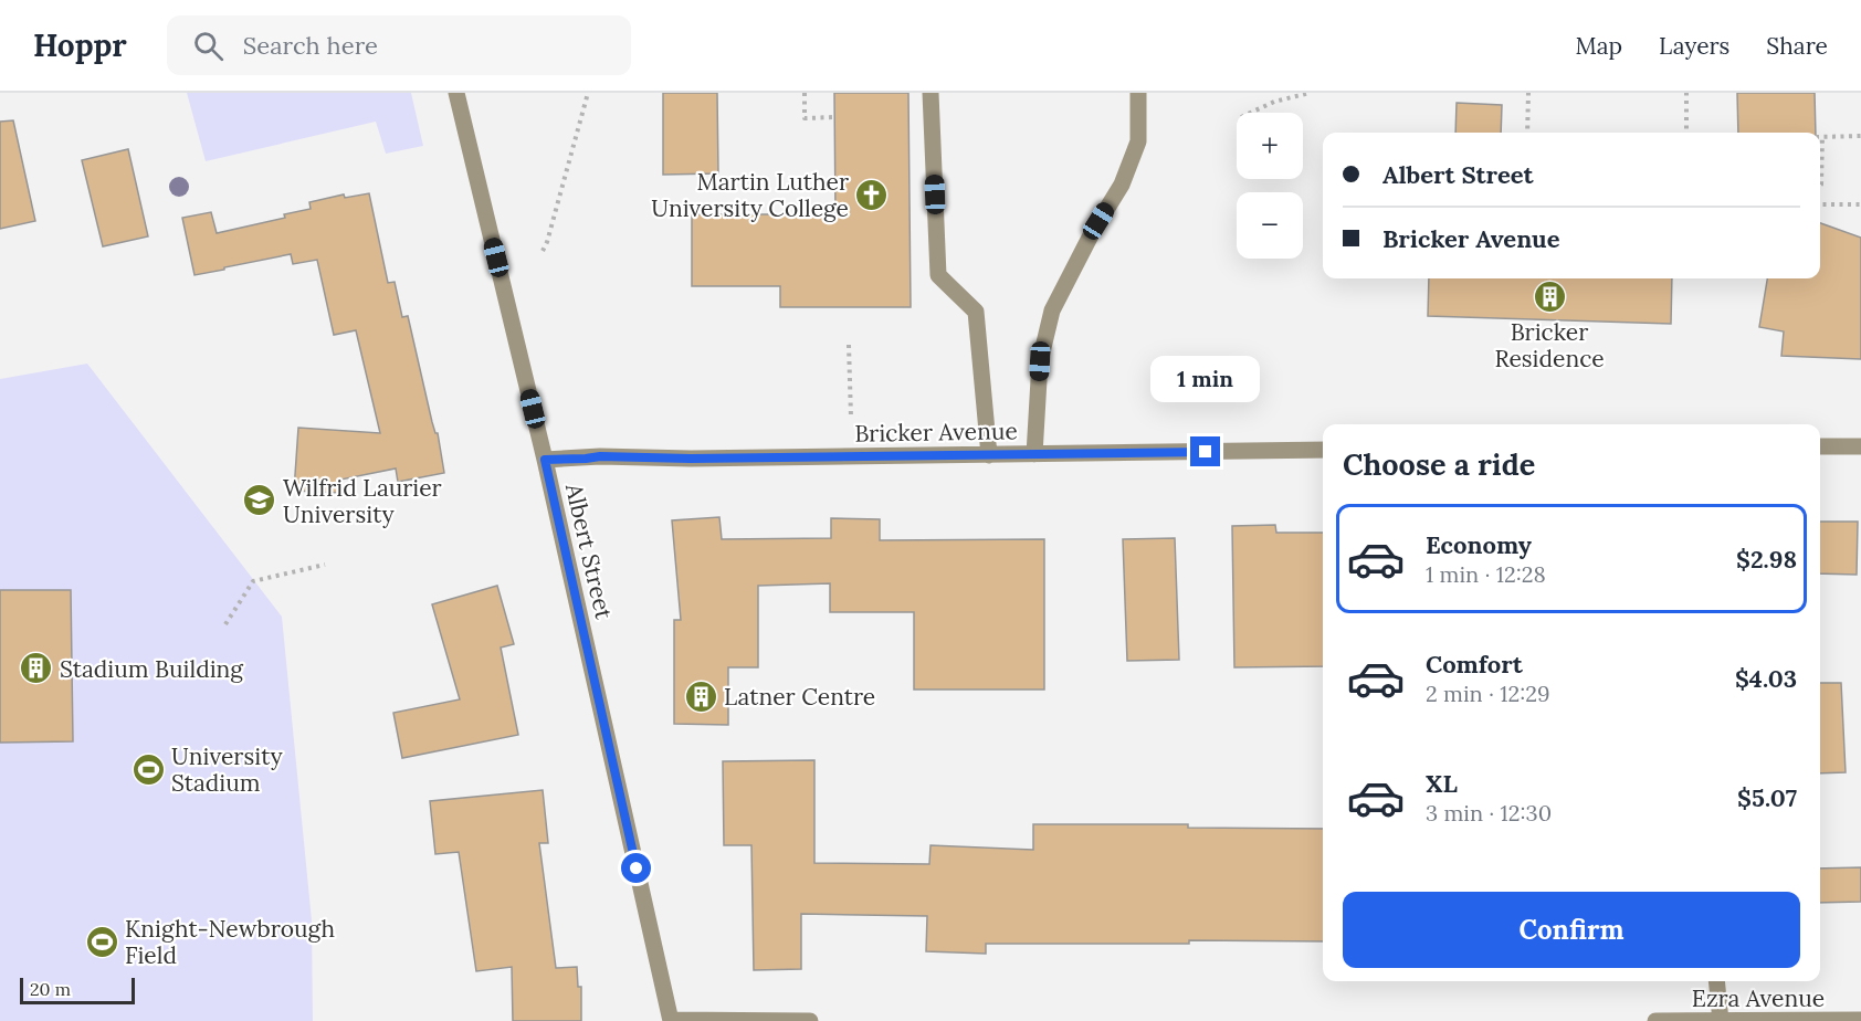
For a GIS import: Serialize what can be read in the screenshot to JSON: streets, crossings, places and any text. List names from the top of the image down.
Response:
{
  "streets": {
    "street": ["Bricker Avenue", "Albert Street", "Ezra Avenue"]
  },
  "crossings": [
    ["Bricker Avenue", "Albert Street"]
  ],
  "places": {
    "church": ["Martin Luther University College"],
    "building": ["Bricker Residence", "Stadium Building", "Latner Centre"],
    "school or university": ["Wilfrid Laurier University"],
    "sports": ["University Stadium", "Knight-Newbrough Field"]
  },
  "scale_bar": "20 m",
  "page": {
    "header": "Hoppr",
    "search": "Search here",
    "nav": ["Map", "Layers", "Share"],
    "map_buttons": ["+", "−"],
    "banner": ["Albert Street", "Bricker Avenue"],
    "bubble": "1 min",
    "heading": "Choose a ride",
    "list": [
      {
        "name": "Economy",
        "note": "1 min · 12:28",
        "value": "$2.98"
      },
      {
        "name": "Comfort",
        "note": "2 min · 12:29",
        "value": "$4.03"
      },
      {
        "name": "XL",
        "note": "3 min · 12:30",
        "value": "$5.07"
      }
    ],
    "buttons": "Confirm",
    "scale": "20 m"
  }
}
